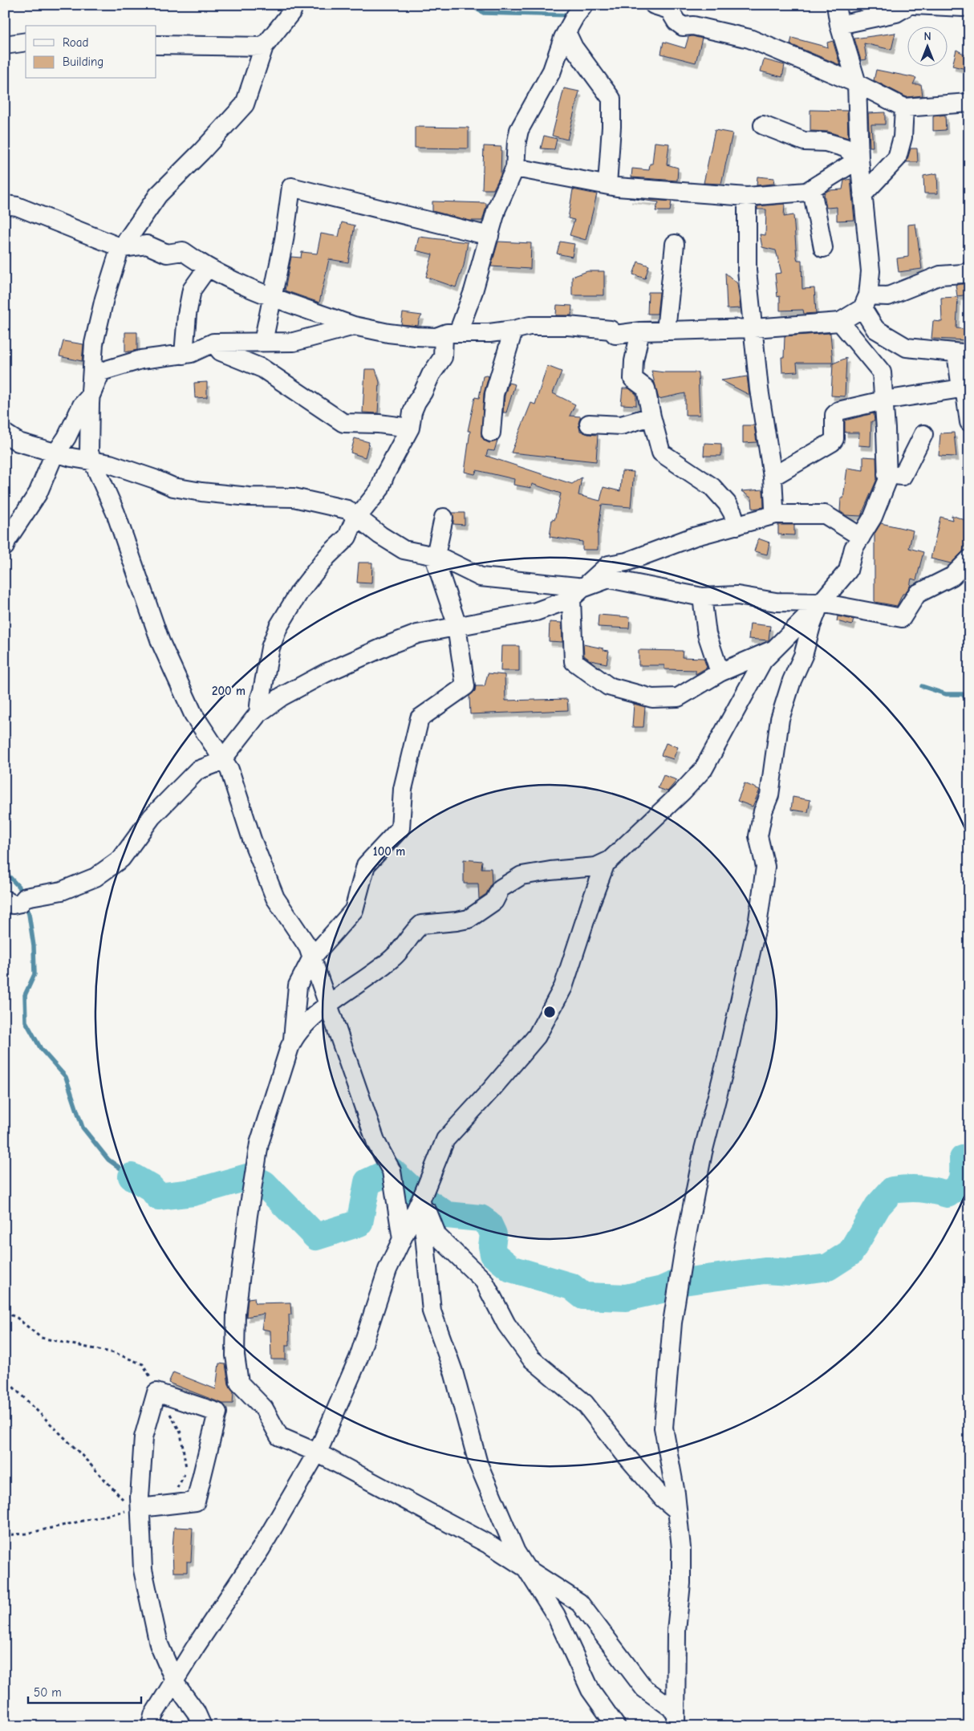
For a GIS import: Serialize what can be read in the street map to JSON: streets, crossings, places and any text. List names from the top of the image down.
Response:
{
  "legend": ["Road", "Building"],
  "scale_bar": "50 m",
  "north": "top",
  "rings": ["200 m", "100 m"]
}
